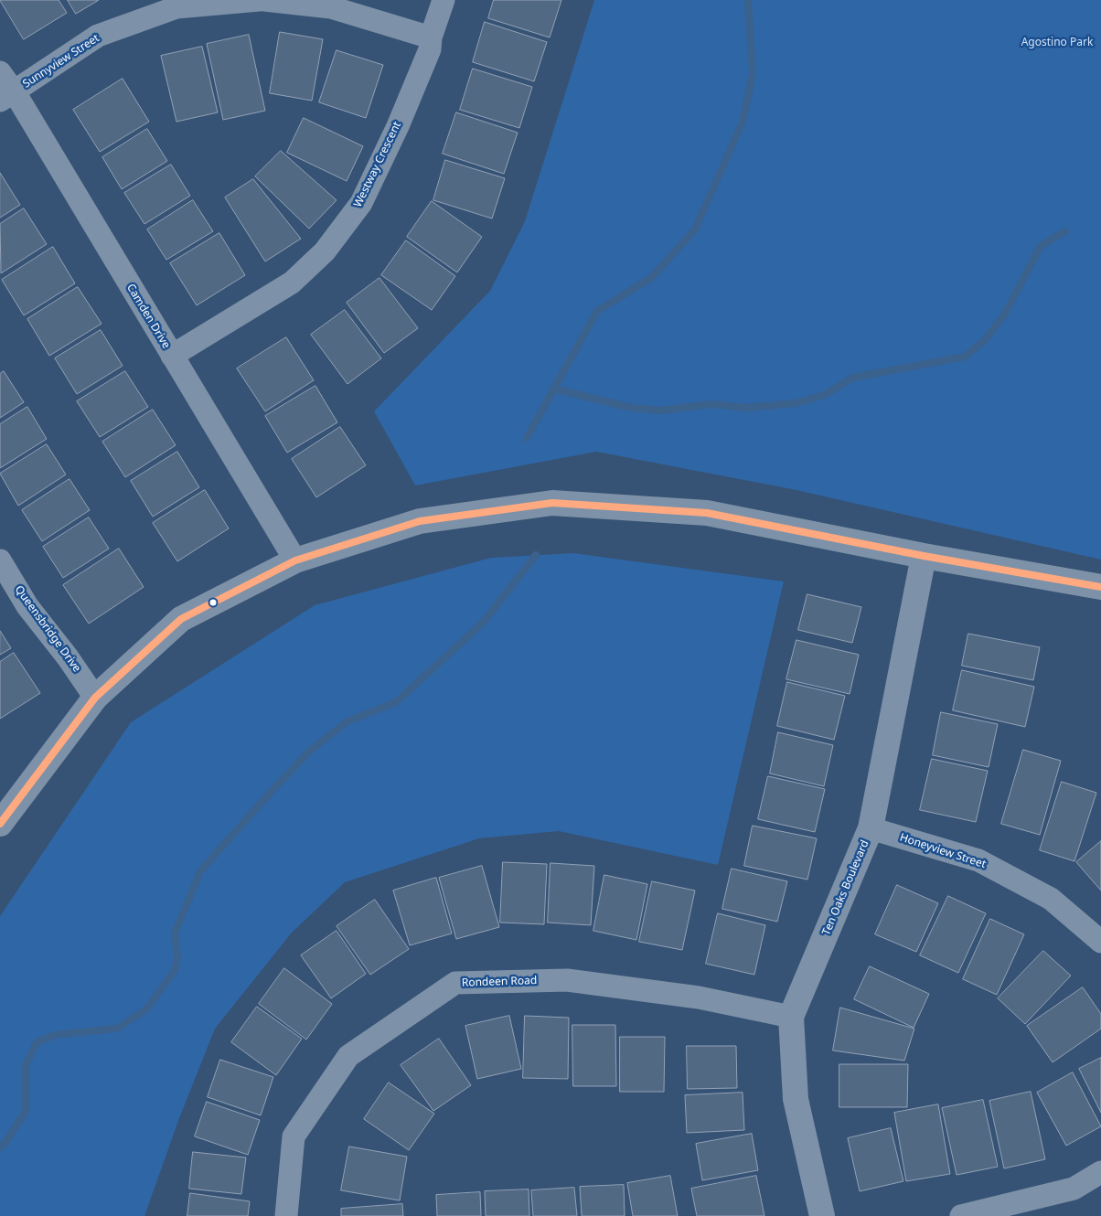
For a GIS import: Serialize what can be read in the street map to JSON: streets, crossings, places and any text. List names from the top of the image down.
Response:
{
  "streets": {
    "street": [
      "Sunnyview Street",
      "Westway Crescent",
      "Camden Drive",
      "Queensbridge Drive",
      "Honeyview Street",
      "Ten Oaks Boulevard",
      "Rondeen Road"
    ]
  },
  "crossings": [
    ["Sunnyview Street", "Camden Drive"],
    ["Westway Crescent", "Camden Drive"],
    ["Honeyview Street", "Ten Oaks Boulevard"],
    ["Ten Oaks Boulevard", "Rondeen Road"]
  ],
  "parks": ["Agostino Park"]
}
